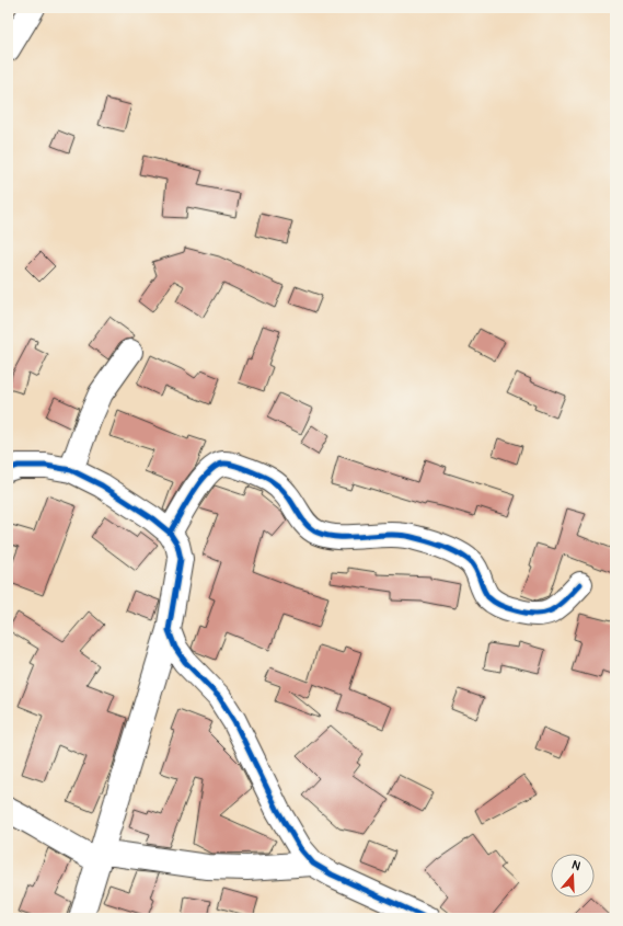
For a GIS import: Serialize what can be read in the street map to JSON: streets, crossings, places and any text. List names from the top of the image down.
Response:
{
  "north": "top"
}
